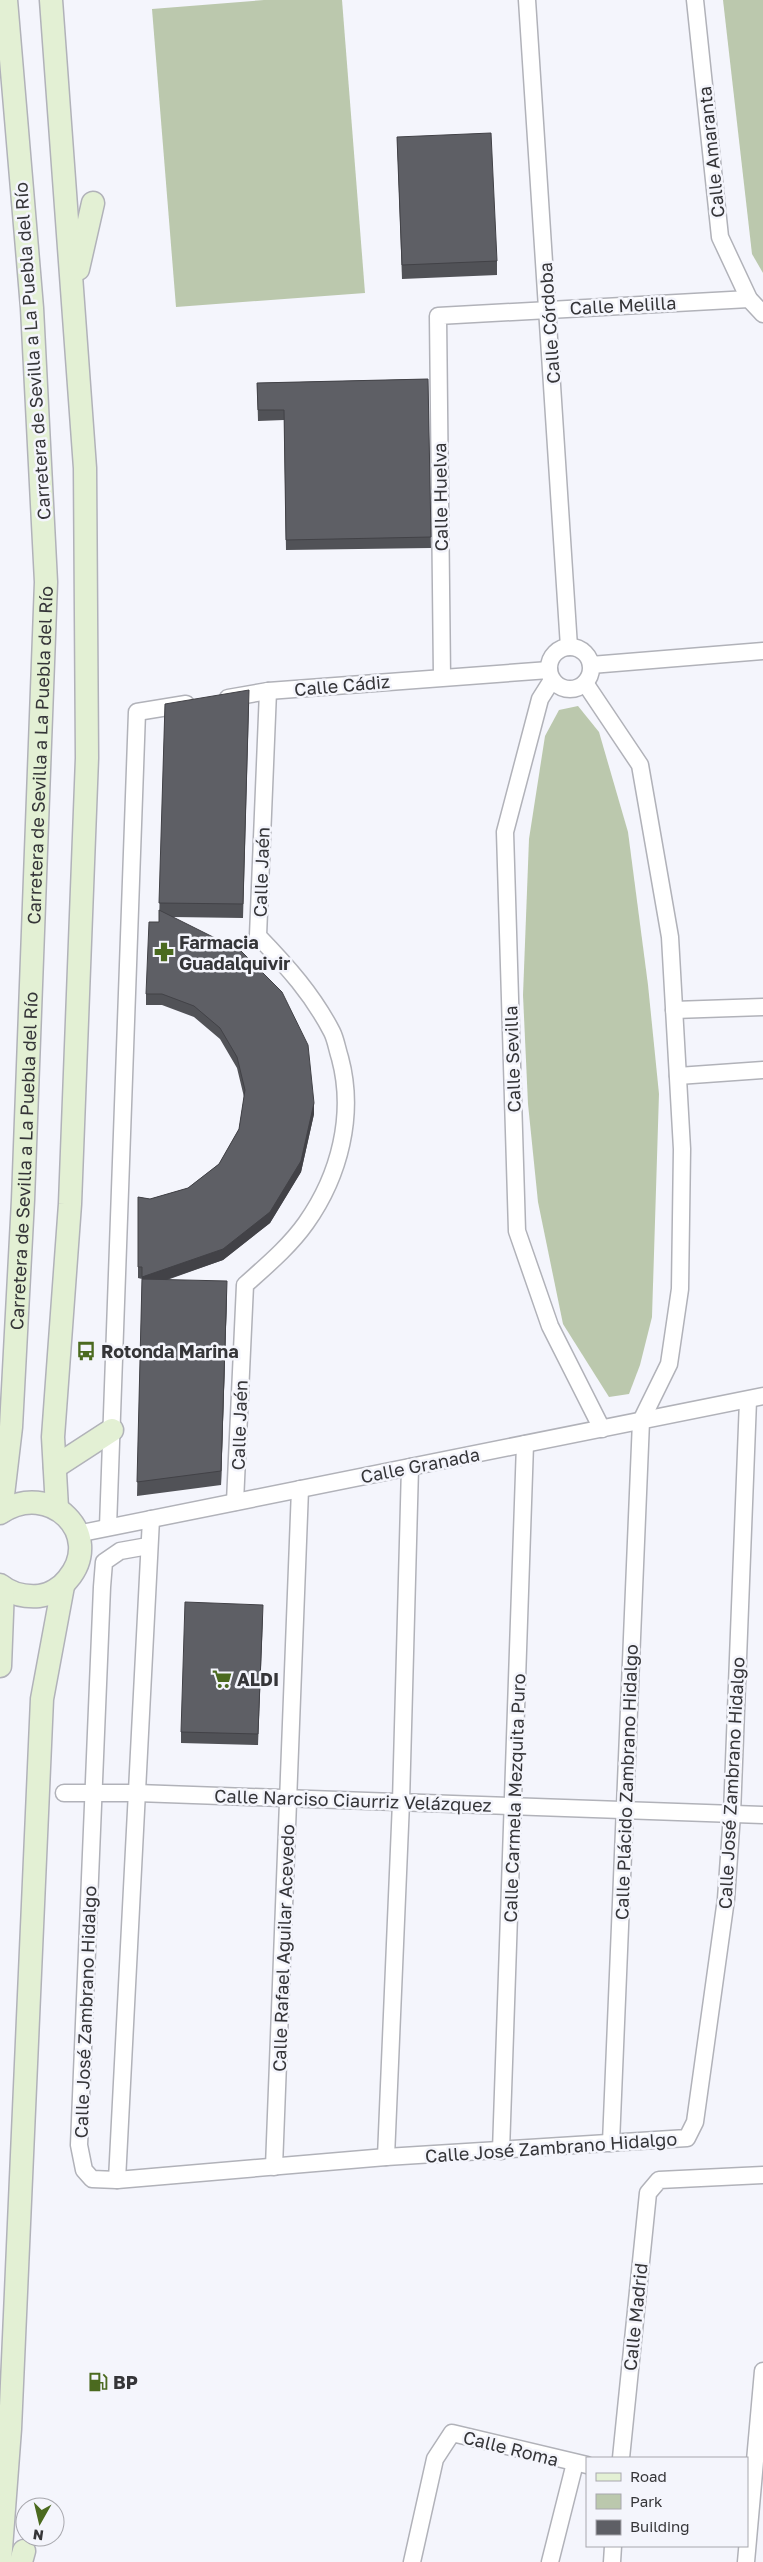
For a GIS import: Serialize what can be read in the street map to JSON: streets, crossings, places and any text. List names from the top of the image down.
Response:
{
  "streets": {
    "main road": ["Carretera de Sevilla a La Puebla del Río"],
    "street": [
      "Calle Amaranta",
      "Calle Melilla",
      "Calle Córdoba",
      "Calle Huelva",
      "Calle Cádiz",
      "Calle Jaén",
      "Calle Sevilla",
      "Calle Granada",
      "Calle Plácido Zambrano Hidalgo",
      "Calle José Zambrano Hidalgo",
      "Calle Carmela Mezquita Puro",
      "Calle Narciso Ciaurriz Velázquez",
      "Calle Rafael Aguilar Acevedo",
      "Calle Madrid",
      "Calle Roma"
    ]
  },
  "crossings": [
    ["Calle Amaranta", "Calle Melilla"],
    ["Calle Melilla", "Calle Córdoba"],
    ["Calle Melilla", "Calle Huelva"],
    ["Calle Córdoba", "Calle Cádiz"],
    ["Calle Córdoba", "Calle Sevilla"],
    ["Calle Huelva", "Calle Cádiz"],
    ["Calle Cádiz", "Calle Jaén"],
    ["Calle Cádiz", "Calle Sevilla"],
    ["Calle Jaén", "Calle Granada"],
    ["Calle Sevilla", "Calle Granada"],
    ["Calle Granada", "Calle Plácido Zambrano Hidalgo"],
    ["Calle Granada", "Calle José Zambrano Hidalgo"],
    ["Calle Granada", "Calle Carmela Mezquita Puro"],
    ["Calle Granada", "Calle Rafael Aguilar Acevedo"],
    ["Calle Plácido Zambrano Hidalgo", "Calle José Zambrano Hidalgo"],
    ["Calle Plácido Zambrano Hidalgo", "Calle Narciso Ciaurriz Velázquez"],
    ["Calle José Zambrano Hidalgo", "Calle Carmela Mezquita Puro"],
    ["Calle José Zambrano Hidalgo", "Calle Narciso Ciaurriz Velázquez"],
    ["Calle José Zambrano Hidalgo", "Calle Rafael Aguilar Acevedo"],
    ["Calle Carmela Mezquita Puro", "Calle Narciso Ciaurriz Velázquez"],
    ["Calle Narciso Ciaurriz Velázquez", "Calle Rafael Aguilar Acevedo"]
  ],
  "places": {
    "pharmacy": ["Farmacia Guadalquivir"],
    "bus stop": ["Rotonda Marina"],
    "supermarket": ["ALDI"],
    "fuel station": ["BP"]
  },
  "legend": ["Road", "Park", "Building"],
  "north": "bottom"
}
